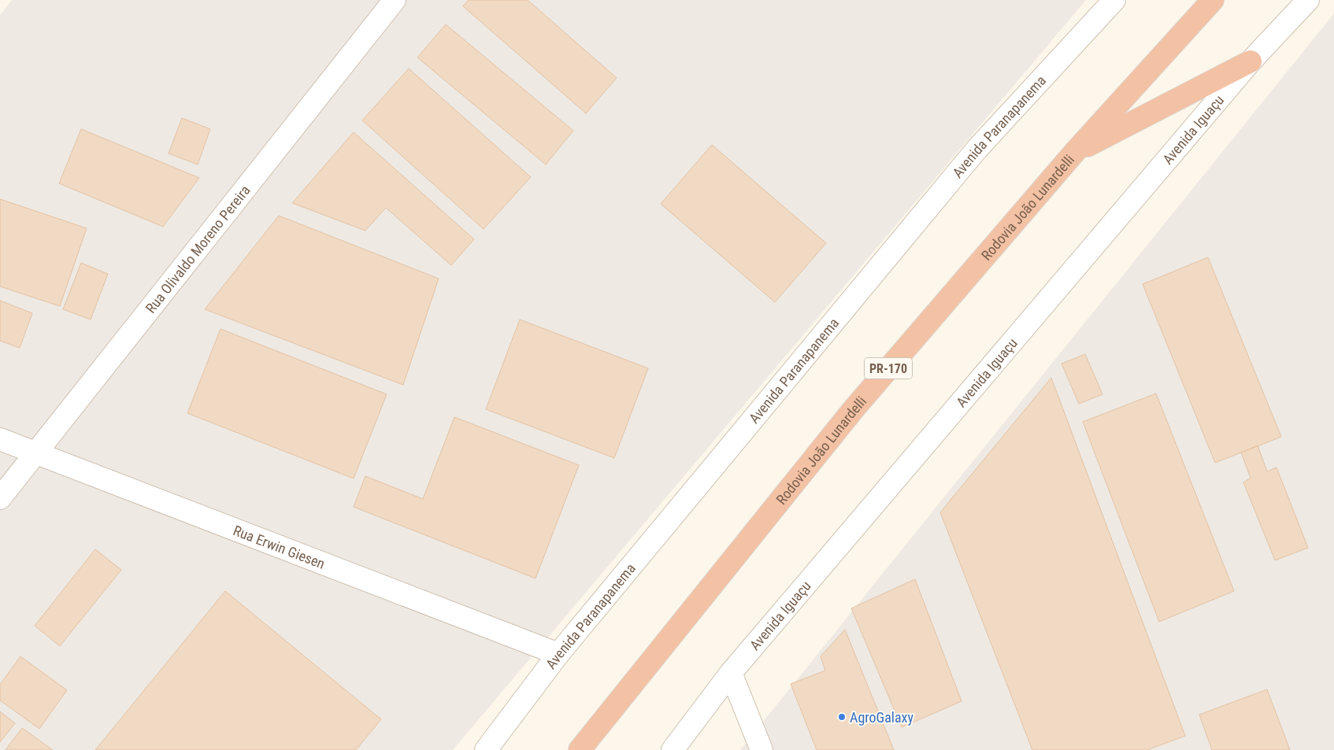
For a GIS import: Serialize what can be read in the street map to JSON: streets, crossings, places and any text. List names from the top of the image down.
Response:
{
  "streets": {
    "highway": ["Rodovia João Lunardelli", "PR-170"],
    "street": [
      "Avenida Paranapanema",
      "Avenida Iguaçu",
      "Rua Olivaldo Moreno Pereira",
      "Rua Erwin Giesen"
    ]
  },
  "crossings": [
    ["Avenida Paranapanema", "Rua Erwin Giesen"],
    ["Rua Olivaldo Moreno Pereira", "Rua Erwin Giesen"]
  ],
  "places": ["AgroGalaxy"]
}
